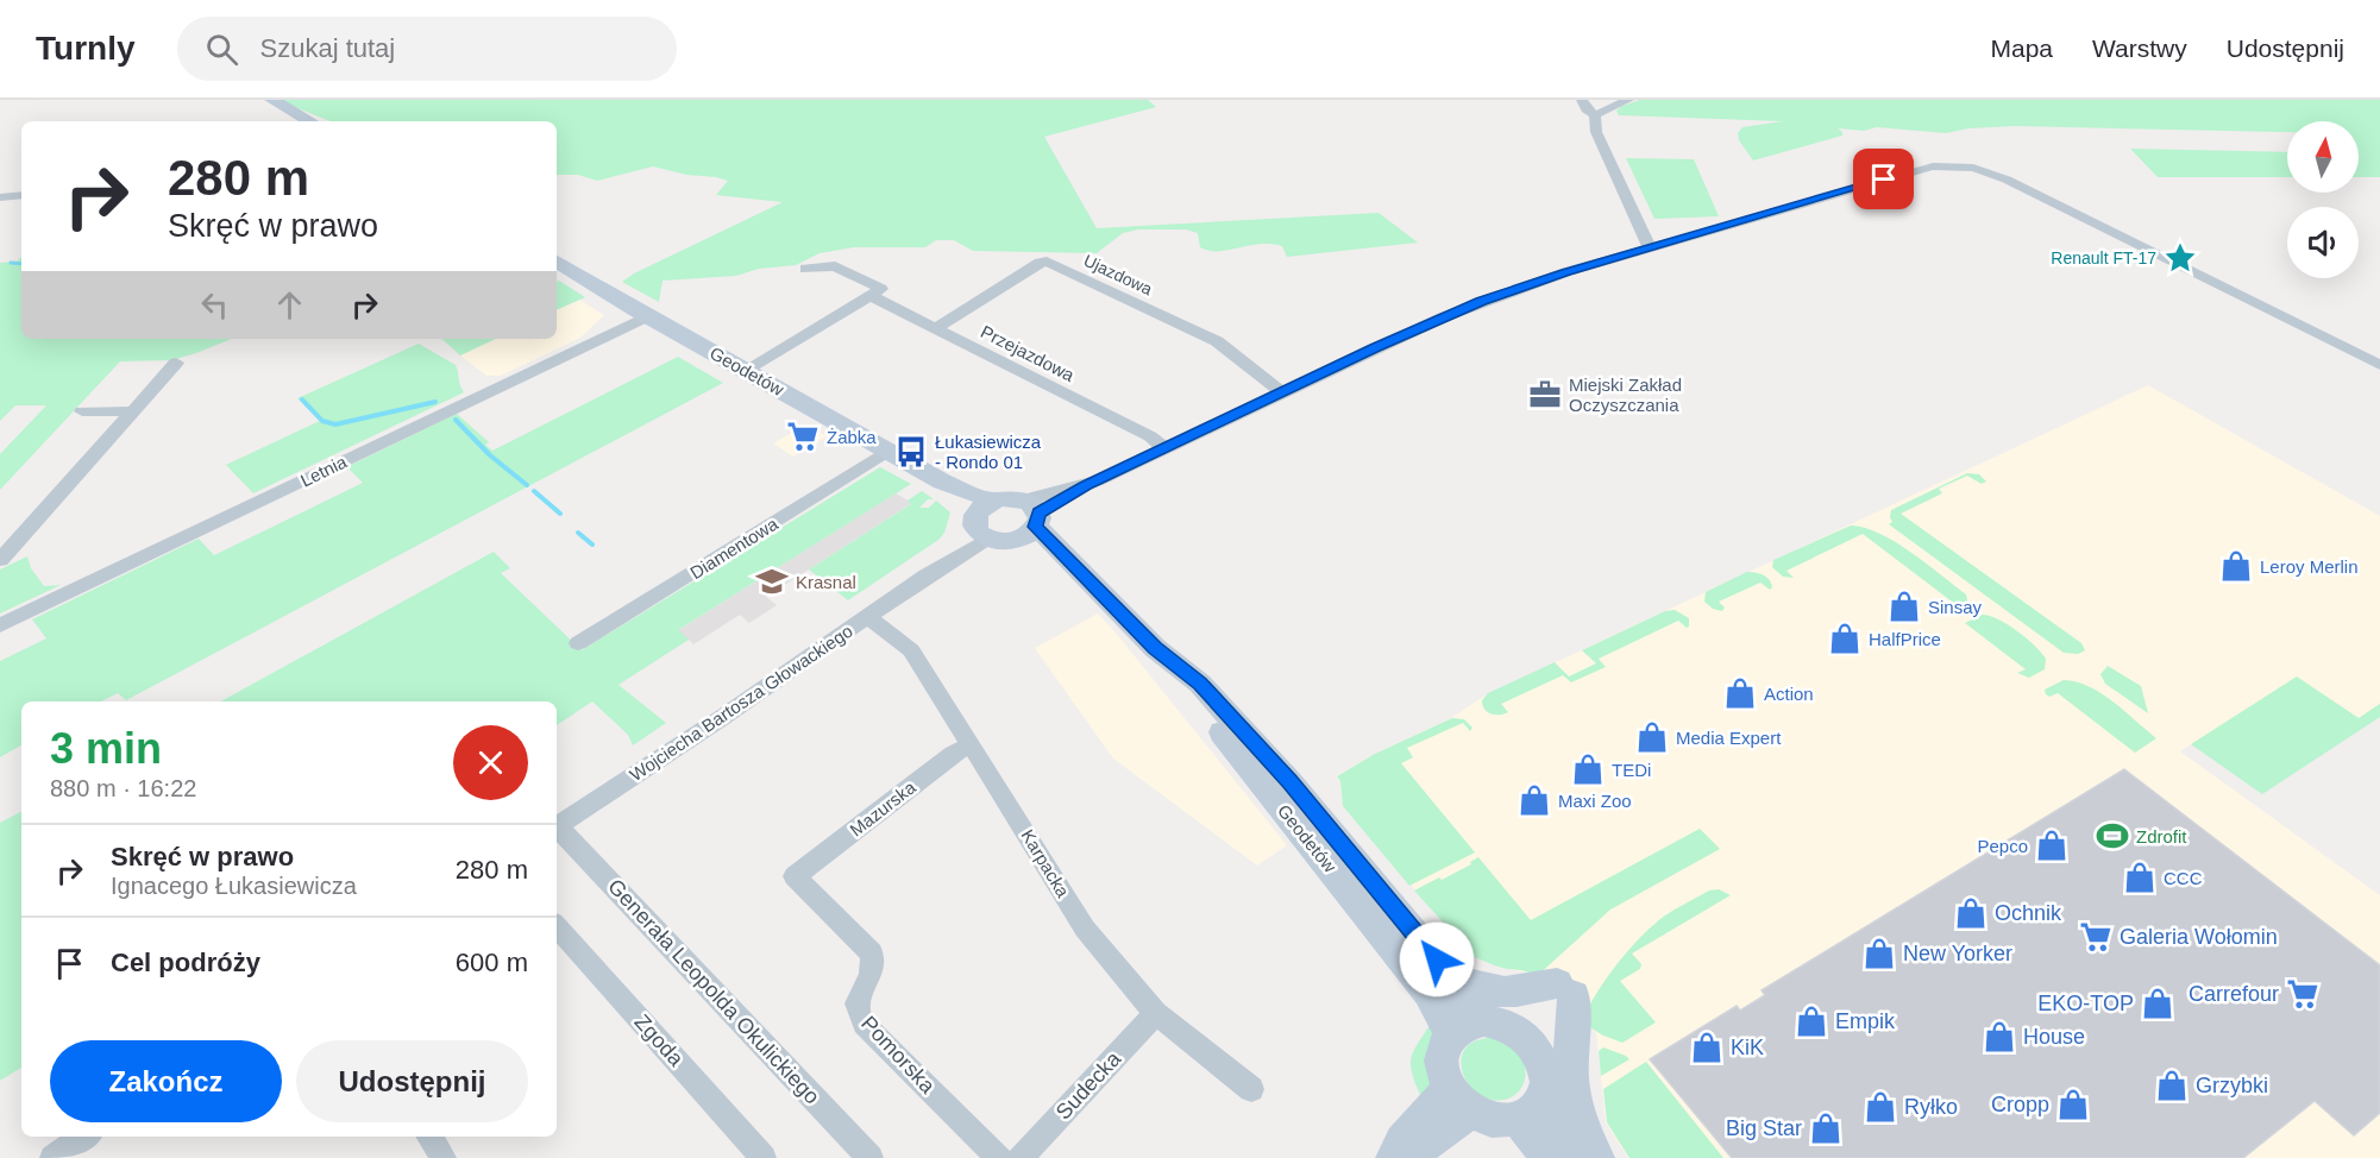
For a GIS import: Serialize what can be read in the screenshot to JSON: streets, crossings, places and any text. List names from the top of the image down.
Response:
{
  "streets": {
    "main road": ["Geodetów"],
    "street": [
      "Ujazdowa",
      "Przejazdowa",
      "Letnia",
      "Diamentowa",
      "Wojciecha Bartosza Głowackiego",
      "Mazurska",
      "Karpacka",
      "Generała Leopolda Okulickiego",
      "Zgoda",
      "Pomorska",
      "Sudecka"
    ]
  },
  "crossings": [
    ["Ujazdowa", "Przejazdowa"],
    ["Geodetów", "Letnia"],
    ["Geodetów", "Diamentowa"],
    ["Geodetów", "Wojciecha Bartosza Głowackiego"],
    ["Wojciecha Bartosza Głowackiego", "Karpacka"],
    ["Mazurska", "Karpacka"],
    ["Mazurska", "Pomorska"],
    ["Karpacka", "Sudecka"]
  ],
  "places": {
    "place": ["Renault FT-17"],
    "office": ["Miejski Zakład Oczyszczania"],
    "supermarket": ["Żabka", "Galeria Wołomin", "Carrefour"],
    "bus stop": ["Łukasiewicza - Rondo 01"],
    "shop": [
      "Leroy Merlin",
      "Sinsay",
      "HalfPrice",
      "Action",
      "Media Expert",
      "TEDi",
      "Maxi Zoo",
      "Pepco",
      "CCC",
      "Ochnik",
      "New Yorker",
      "EKO-TOP",
      "Empik",
      "House",
      "KiK",
      "Grzybki",
      "Cropp",
      "Ryłko",
      "Big Star"
    ],
    "school or university": ["Krasnal"],
    "sports": ["Zdrofit"]
  },
  "north": "top",
  "page": {
    "header": "Turnly",
    "search": "Szukaj tutaj",
    "nav": ["Mapa", "Warstwy", "Udostępnij"],
    "turn": ["280 m", "Skręć w prawo"],
    "heading": ["3 min", "880 m · 16:22"],
    "list": [
      {
        "name": "Skręć w prawo",
        "note": "Ignacego Łukasiewicza",
        "value": "280 m"
      },
      {
        "name": "Cel podróży",
        "value": "600 m"
      }
    ],
    "buttons": ["Zakończ", "Udostępnij"]
  }
}
